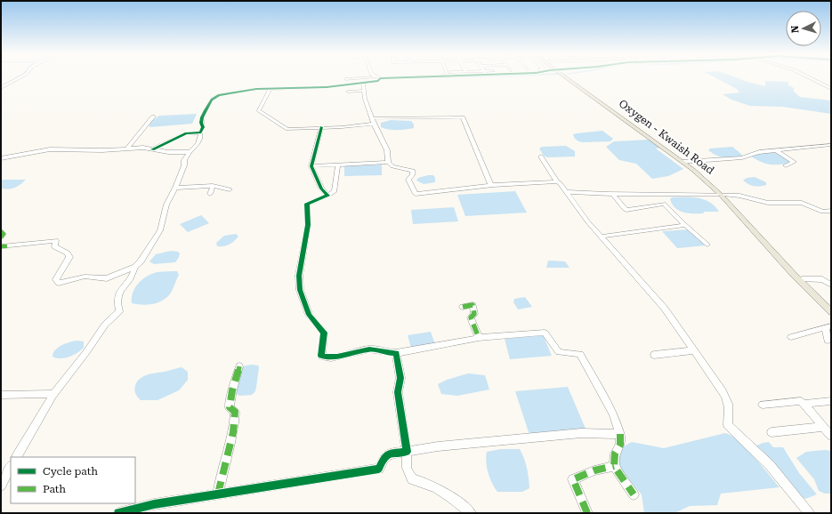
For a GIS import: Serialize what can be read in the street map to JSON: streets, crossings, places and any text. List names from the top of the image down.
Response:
{
  "streets": {
    "main road": ["Oxygen - Kwaish Road"]
  },
  "legend": ["Cycle path", "Path"],
  "north": "left"
}
